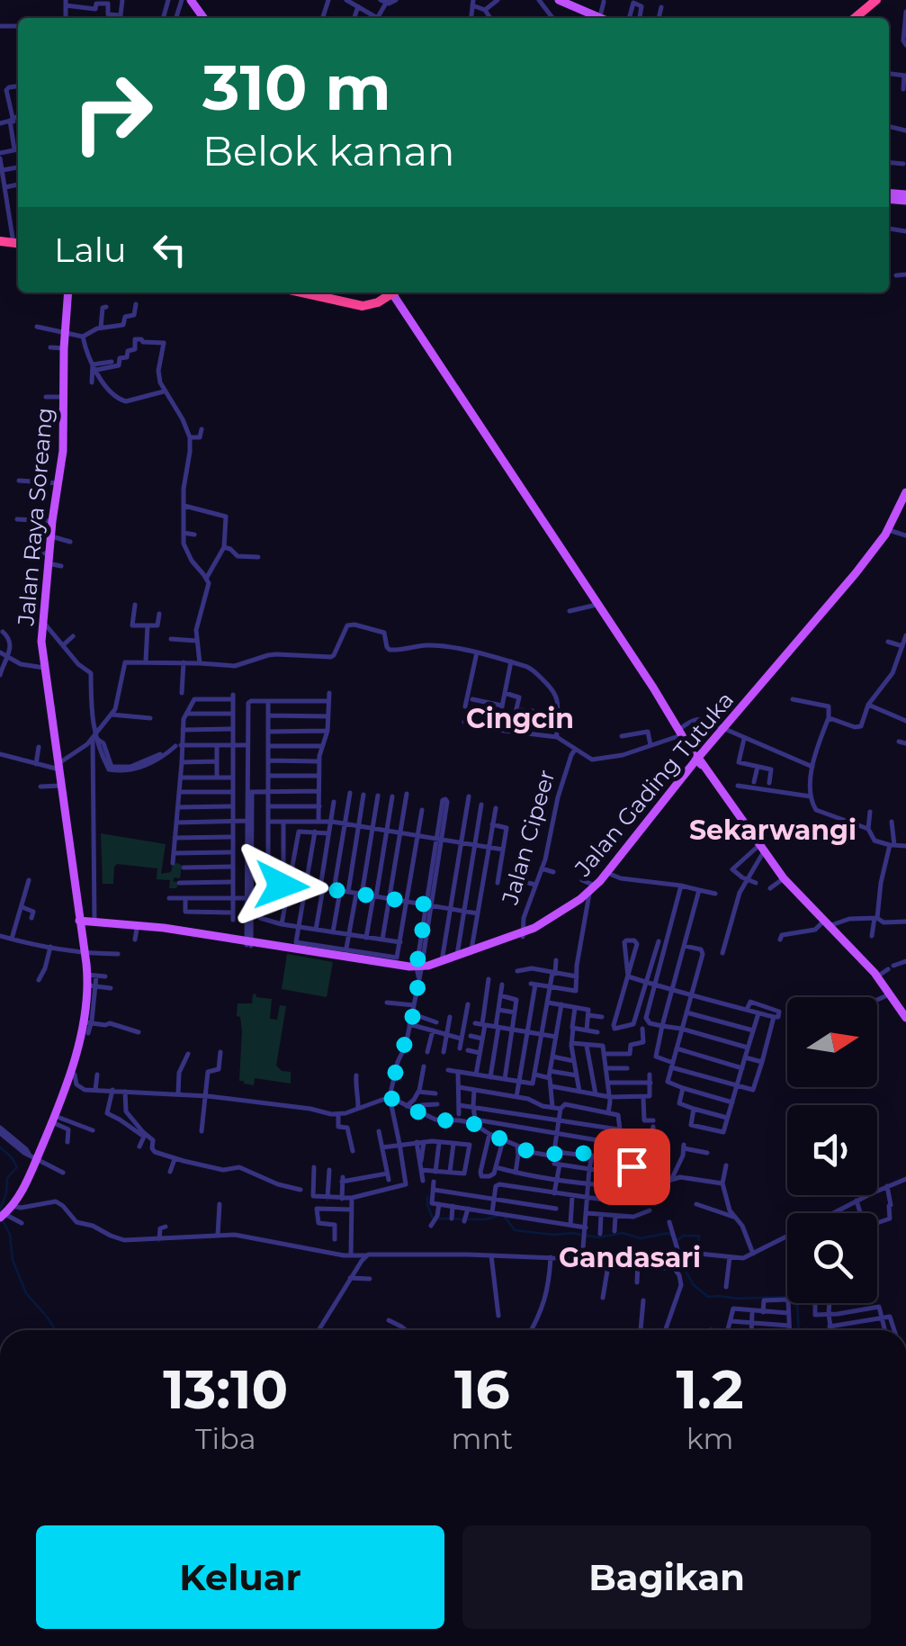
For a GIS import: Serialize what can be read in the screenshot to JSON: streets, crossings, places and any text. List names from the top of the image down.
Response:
{
  "streets": {
    "main road": ["Jalan Raya Soreang", "Jalan Gading Tutuka"],
    "street": ["Jalan Cipeer"]
  },
  "crossings": [
    ["Jalan Raya Soreang", "Jalan Gading Tutuka"],
    ["Jalan Gading Tutuka", "Jalan Cipeer"]
  ],
  "districts": ["Cingcin", "Sekarwangi", "Gandasari"],
  "north": "right",
  "page": {
    "turn": ["310 m", "Belok kanan"],
    "then": "Lalu",
    "eta": [
      "13:10",
      "Tiba",
      "16",
      "mnt",
      "1.2",
      "km"
    ],
    "buttons": ["Keluar", "Bagikan"]
  }
}
